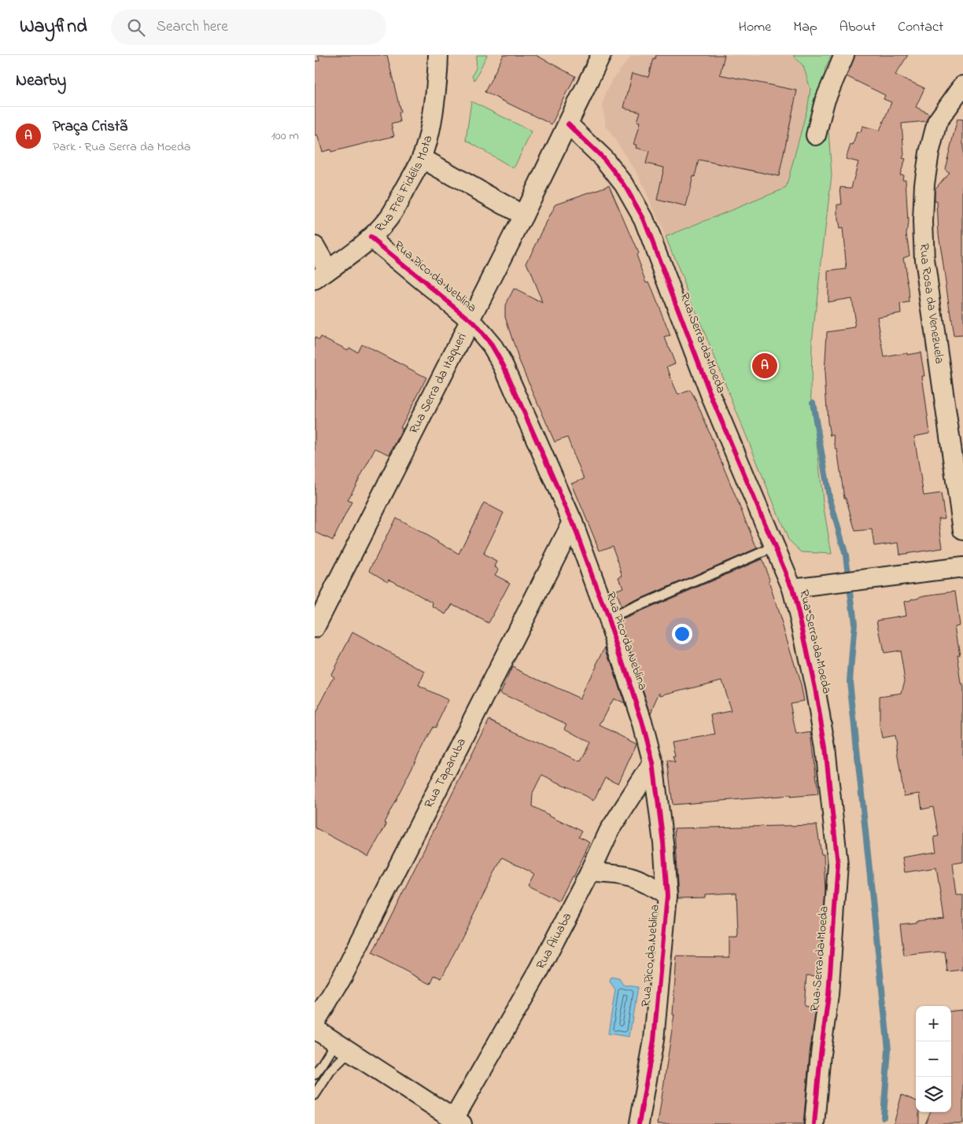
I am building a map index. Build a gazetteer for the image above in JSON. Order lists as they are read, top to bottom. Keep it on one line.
{"streets":{"street":["Rua Frei Fidélis Mota","Rua Pico da Neblina","Rua Rosa da Venezuela","Rua Serra da Moeda","Rua Serra da Itaqueri","Rua Taparuba","Rua Aiuaba"]},"crossings":[["Rua Frei Fidélis Mota","Rua Pico da Neblina"],["Rua Pico da Neblina","Rua Serra da Itaqueri"],["Rua Pico da Neblina","Rua Taparuba"],["Rua Pico da Neblina","Rua Aiuaba"],["Rua Serra da Moeda","Rua Serra da Itaqueri"]],"page":{"header":"Wayfind","search":"Search here","nav":["Home","Map","About","Contact"],"heading":"Nearby","list":[{"mark":"A","name":"Praça Cristã","note":"Park · Rua Serra da Moeda","value":"100 m"}],"pins":"A","map_buttons":["+","−"]}}
